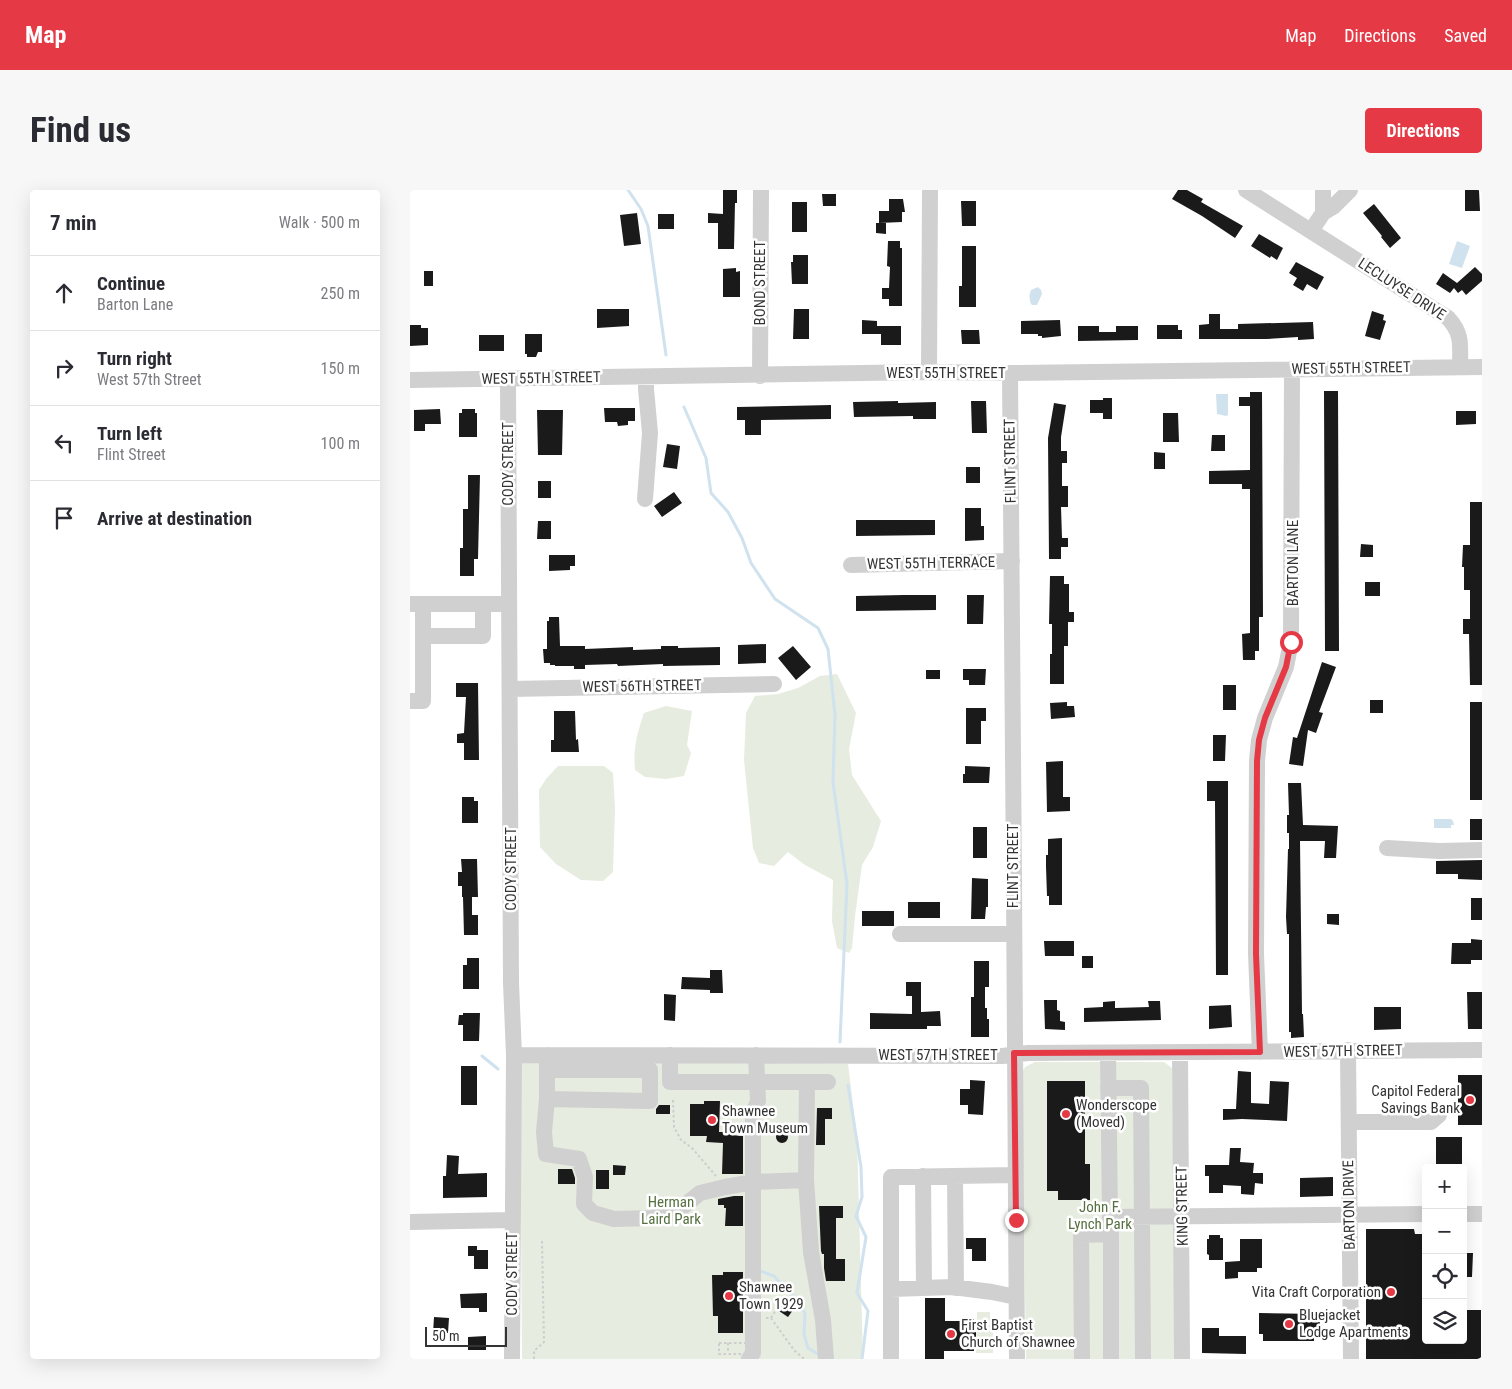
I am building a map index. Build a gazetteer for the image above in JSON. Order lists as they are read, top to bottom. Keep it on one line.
{"streets":{"street":["BOND STREET","LECLUYSE DRIVE","WEST 55TH STREET","FLINT STREET","CODY STREET","WEST 55TH TERRACE","BARTON LANE","WEST 56TH STREET","WEST 57TH STREET","BARTON DRIVE","KING STREET"]},"crossings":[["BOND STREET","WEST 55TH STREET"],["LECLUYSE DRIVE","WEST 55TH STREET"],["WEST 55TH STREET","FLINT STREET"],["WEST 55TH STREET","CODY STREET"],["WEST 55TH STREET","BARTON LANE"],["FLINT STREET","WEST 55TH TERRACE"],["FLINT STREET","WEST 57TH STREET"],["CODY STREET","WEST 56TH STREET"],["CODY STREET","WEST 57TH STREET"],["BARTON LANE","WEST 57TH STREET"],["WEST 57TH STREET","BARTON DRIVE"],["WEST 57TH STREET","KING STREET"]],"parks":["Herman Laird Park","John F. Lynch Park"],"places":["Capitol Federal Savings Bank","Wonderscope (Moved)","Shawnee Town Museum","Vita Craft Corporation","Shawnee Town 1929","Bluejacket Lodge Apartments","First Baptist Church of Shawnee"],"scale_bar":"50 m","page":{"header":"Map","nav":["Map","Directions","Saved"],"buttons":"Directions","title":"Find us","heading":["7 min","Walk · 500 m"],"list":[["Continue","Barton Lane","250 m"],["Turn right","West 57th Street","150 m"],["Turn left","Flint Street","100 m"],"Arrive at destination"],"map_buttons":["+","−"],"scale":"50 m"}}
